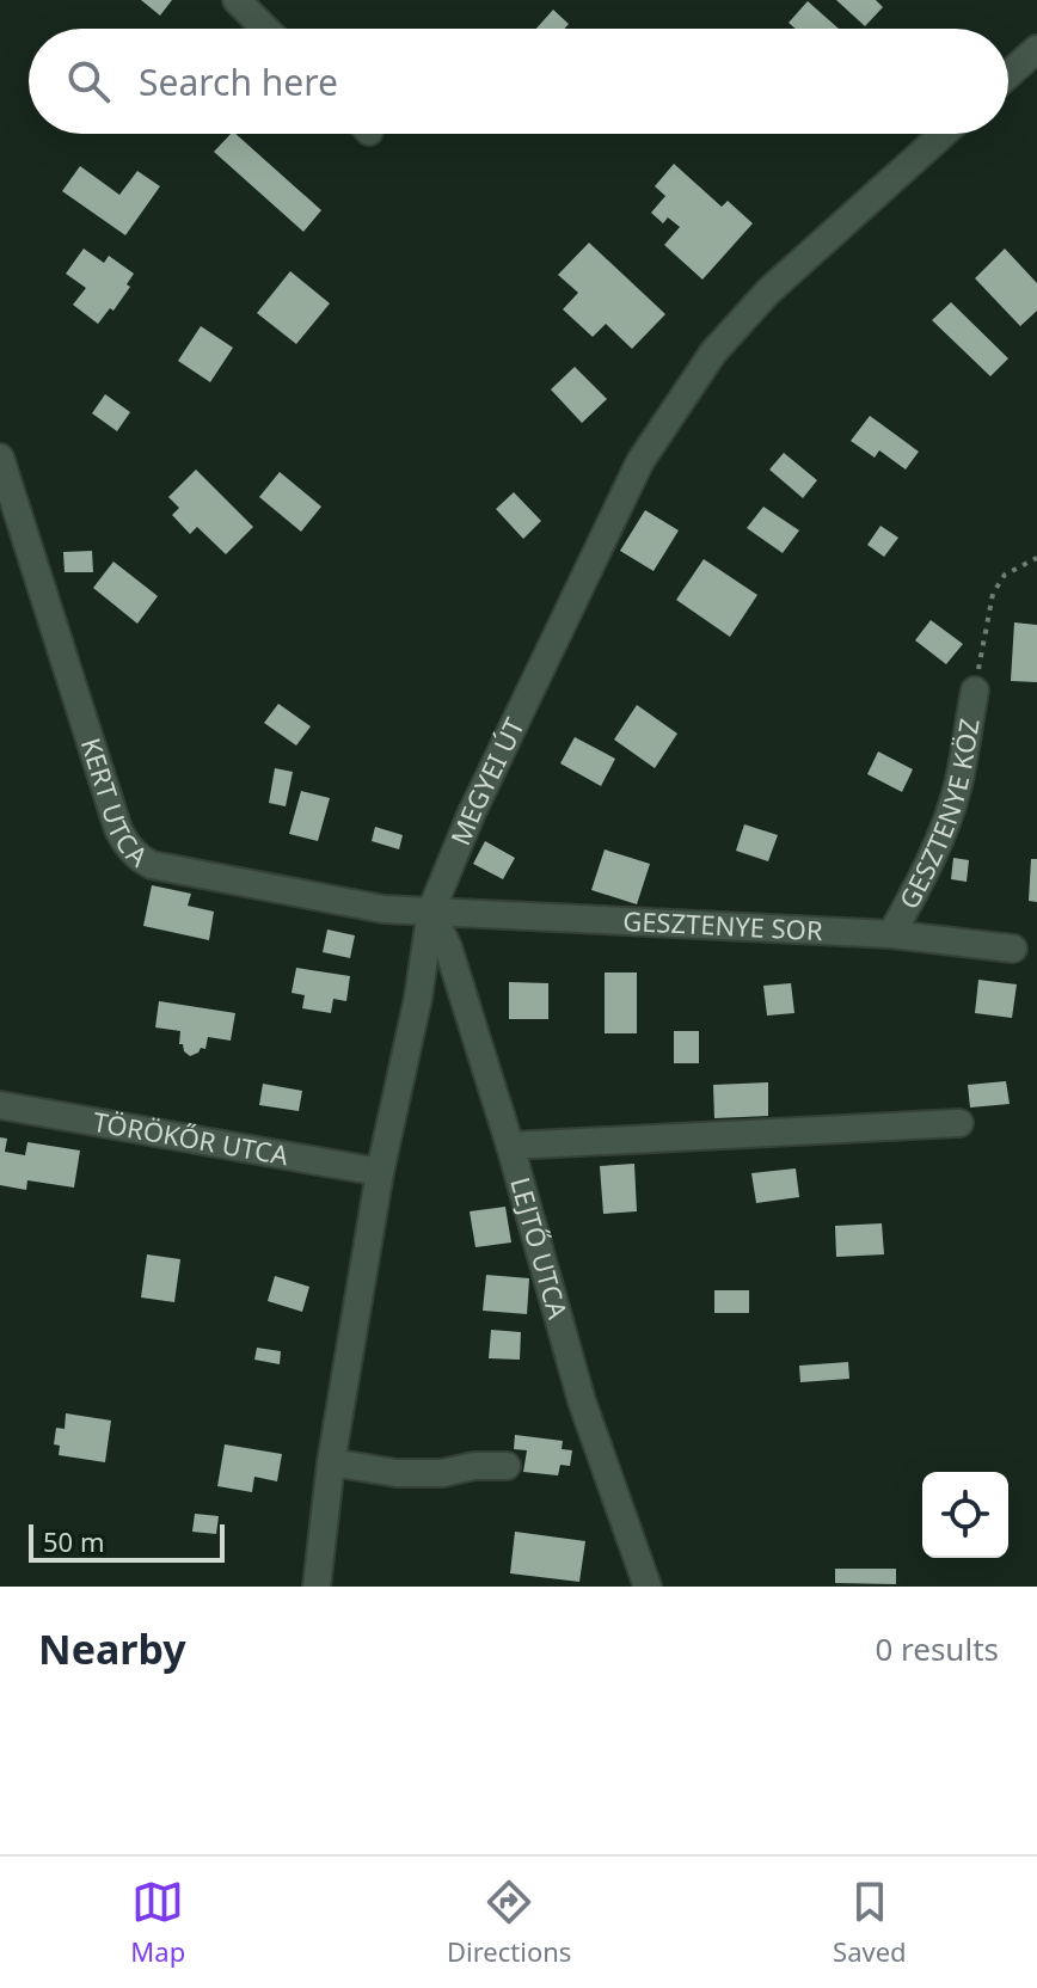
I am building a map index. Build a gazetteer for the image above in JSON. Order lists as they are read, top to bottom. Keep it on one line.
{"streets":{"street":["MEGYEI ÚT","KERT UTCA","GESZTENYE KÖZ","GESZTENYE SOR","TÖRÖKŐR UTCA","LEJTŐ UTCA"]},"crossings":[["MEGYEI ÚT","KERT UTCA"],["MEGYEI ÚT","GESZTENYE SOR"],["MEGYEI ÚT","TÖRÖKŐR UTCA"],["MEGYEI ÚT","LEJTŐ UTCA"],["KERT UTCA","GESZTENYE SOR"],["KERT UTCA","LEJTŐ UTCA"],["GESZTENYE KÖZ","GESZTENYE SOR"],["GESZTENYE SOR","LEJTŐ UTCA"]],"scale_bar":"50 m","page":{"search":"Search here","scale":"50 m","heading":["Nearby","0 results"],"nav":["Map","Directions","Saved"]}}
